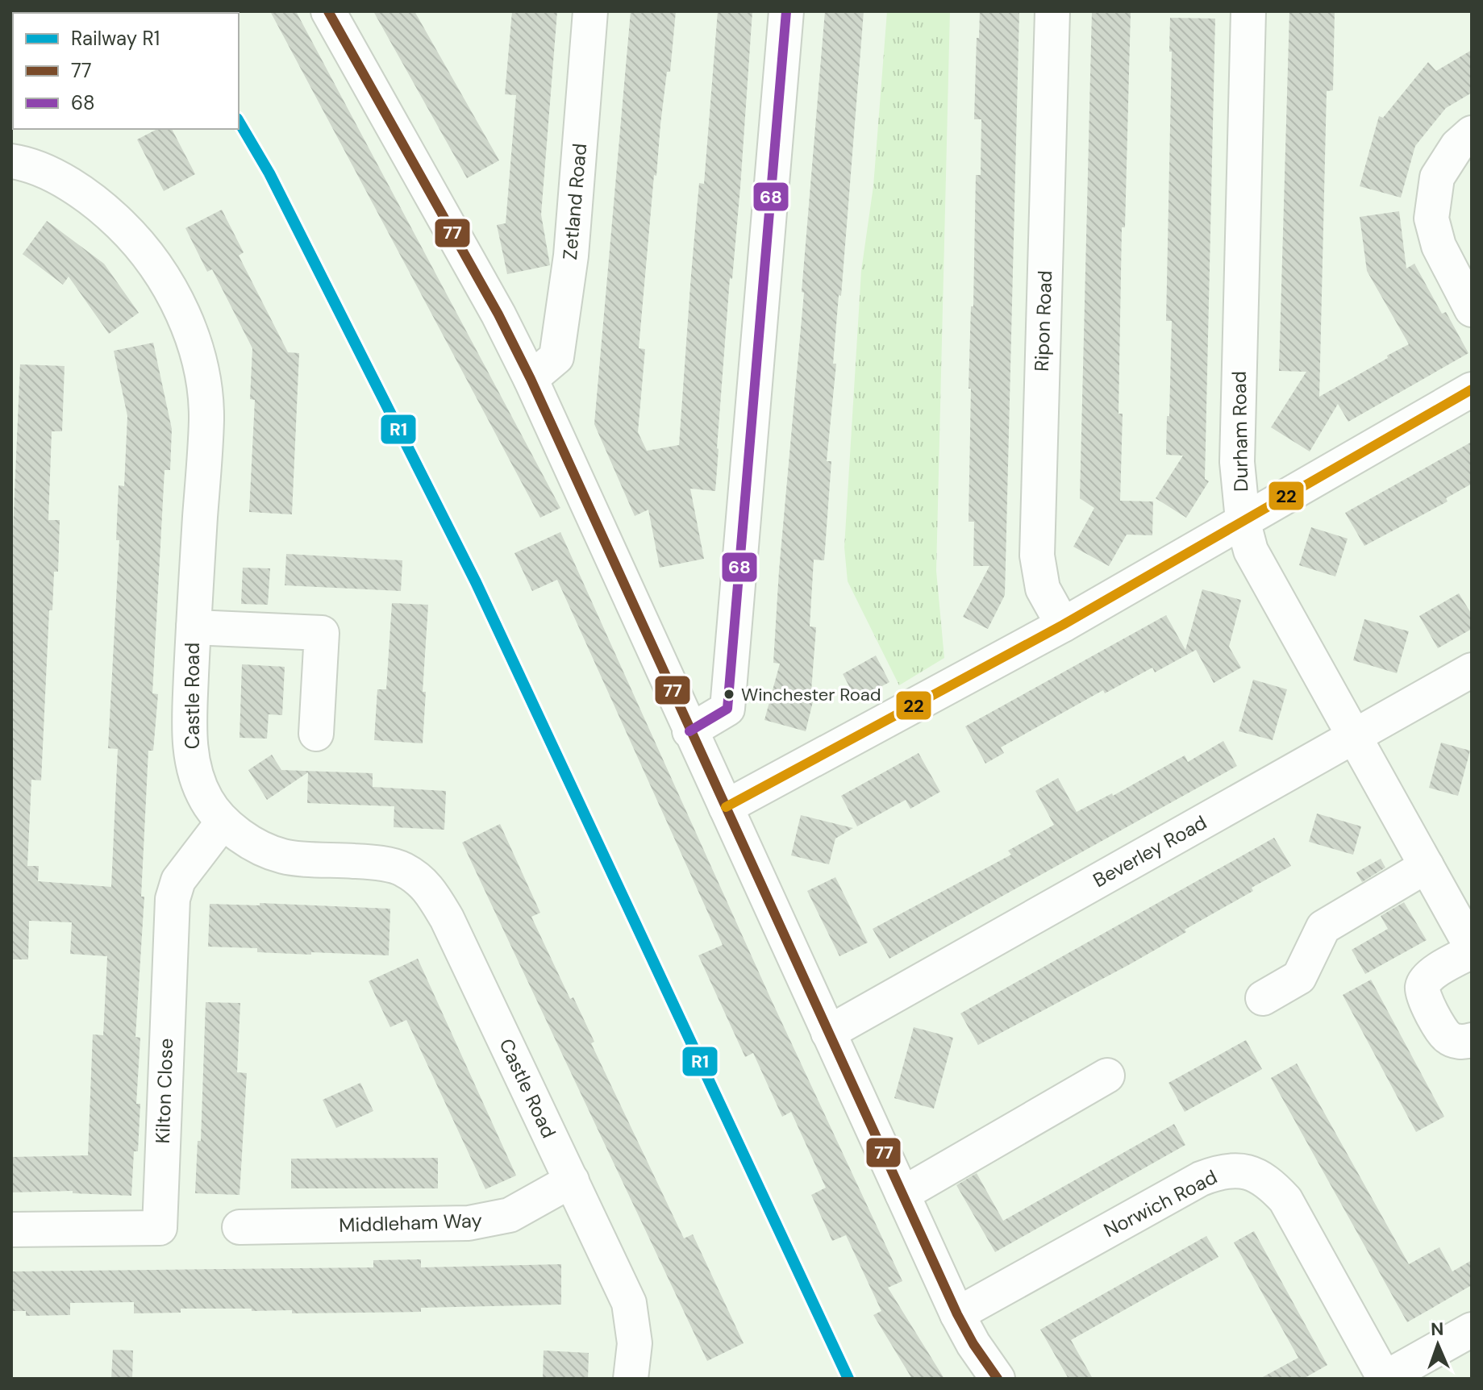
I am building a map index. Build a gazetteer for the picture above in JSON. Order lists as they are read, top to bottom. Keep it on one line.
{"streets":{"street":["Zetland Road","Ripon Road","Durham Road","Castle Road","Beverley Road","Kilton Close","Norwich Road","Middleham Way"]},"crossings":[["Durham Road","Beverley Road"],["Castle Road","Kilton Close"],["Castle Road","Middleham Way"]],"places":["Winchester Road"],"lines":["transit line 77","transit line 68","rail line R1","transit line 22"],"legend":["Railway R1","77","68"],"north":"top"}
